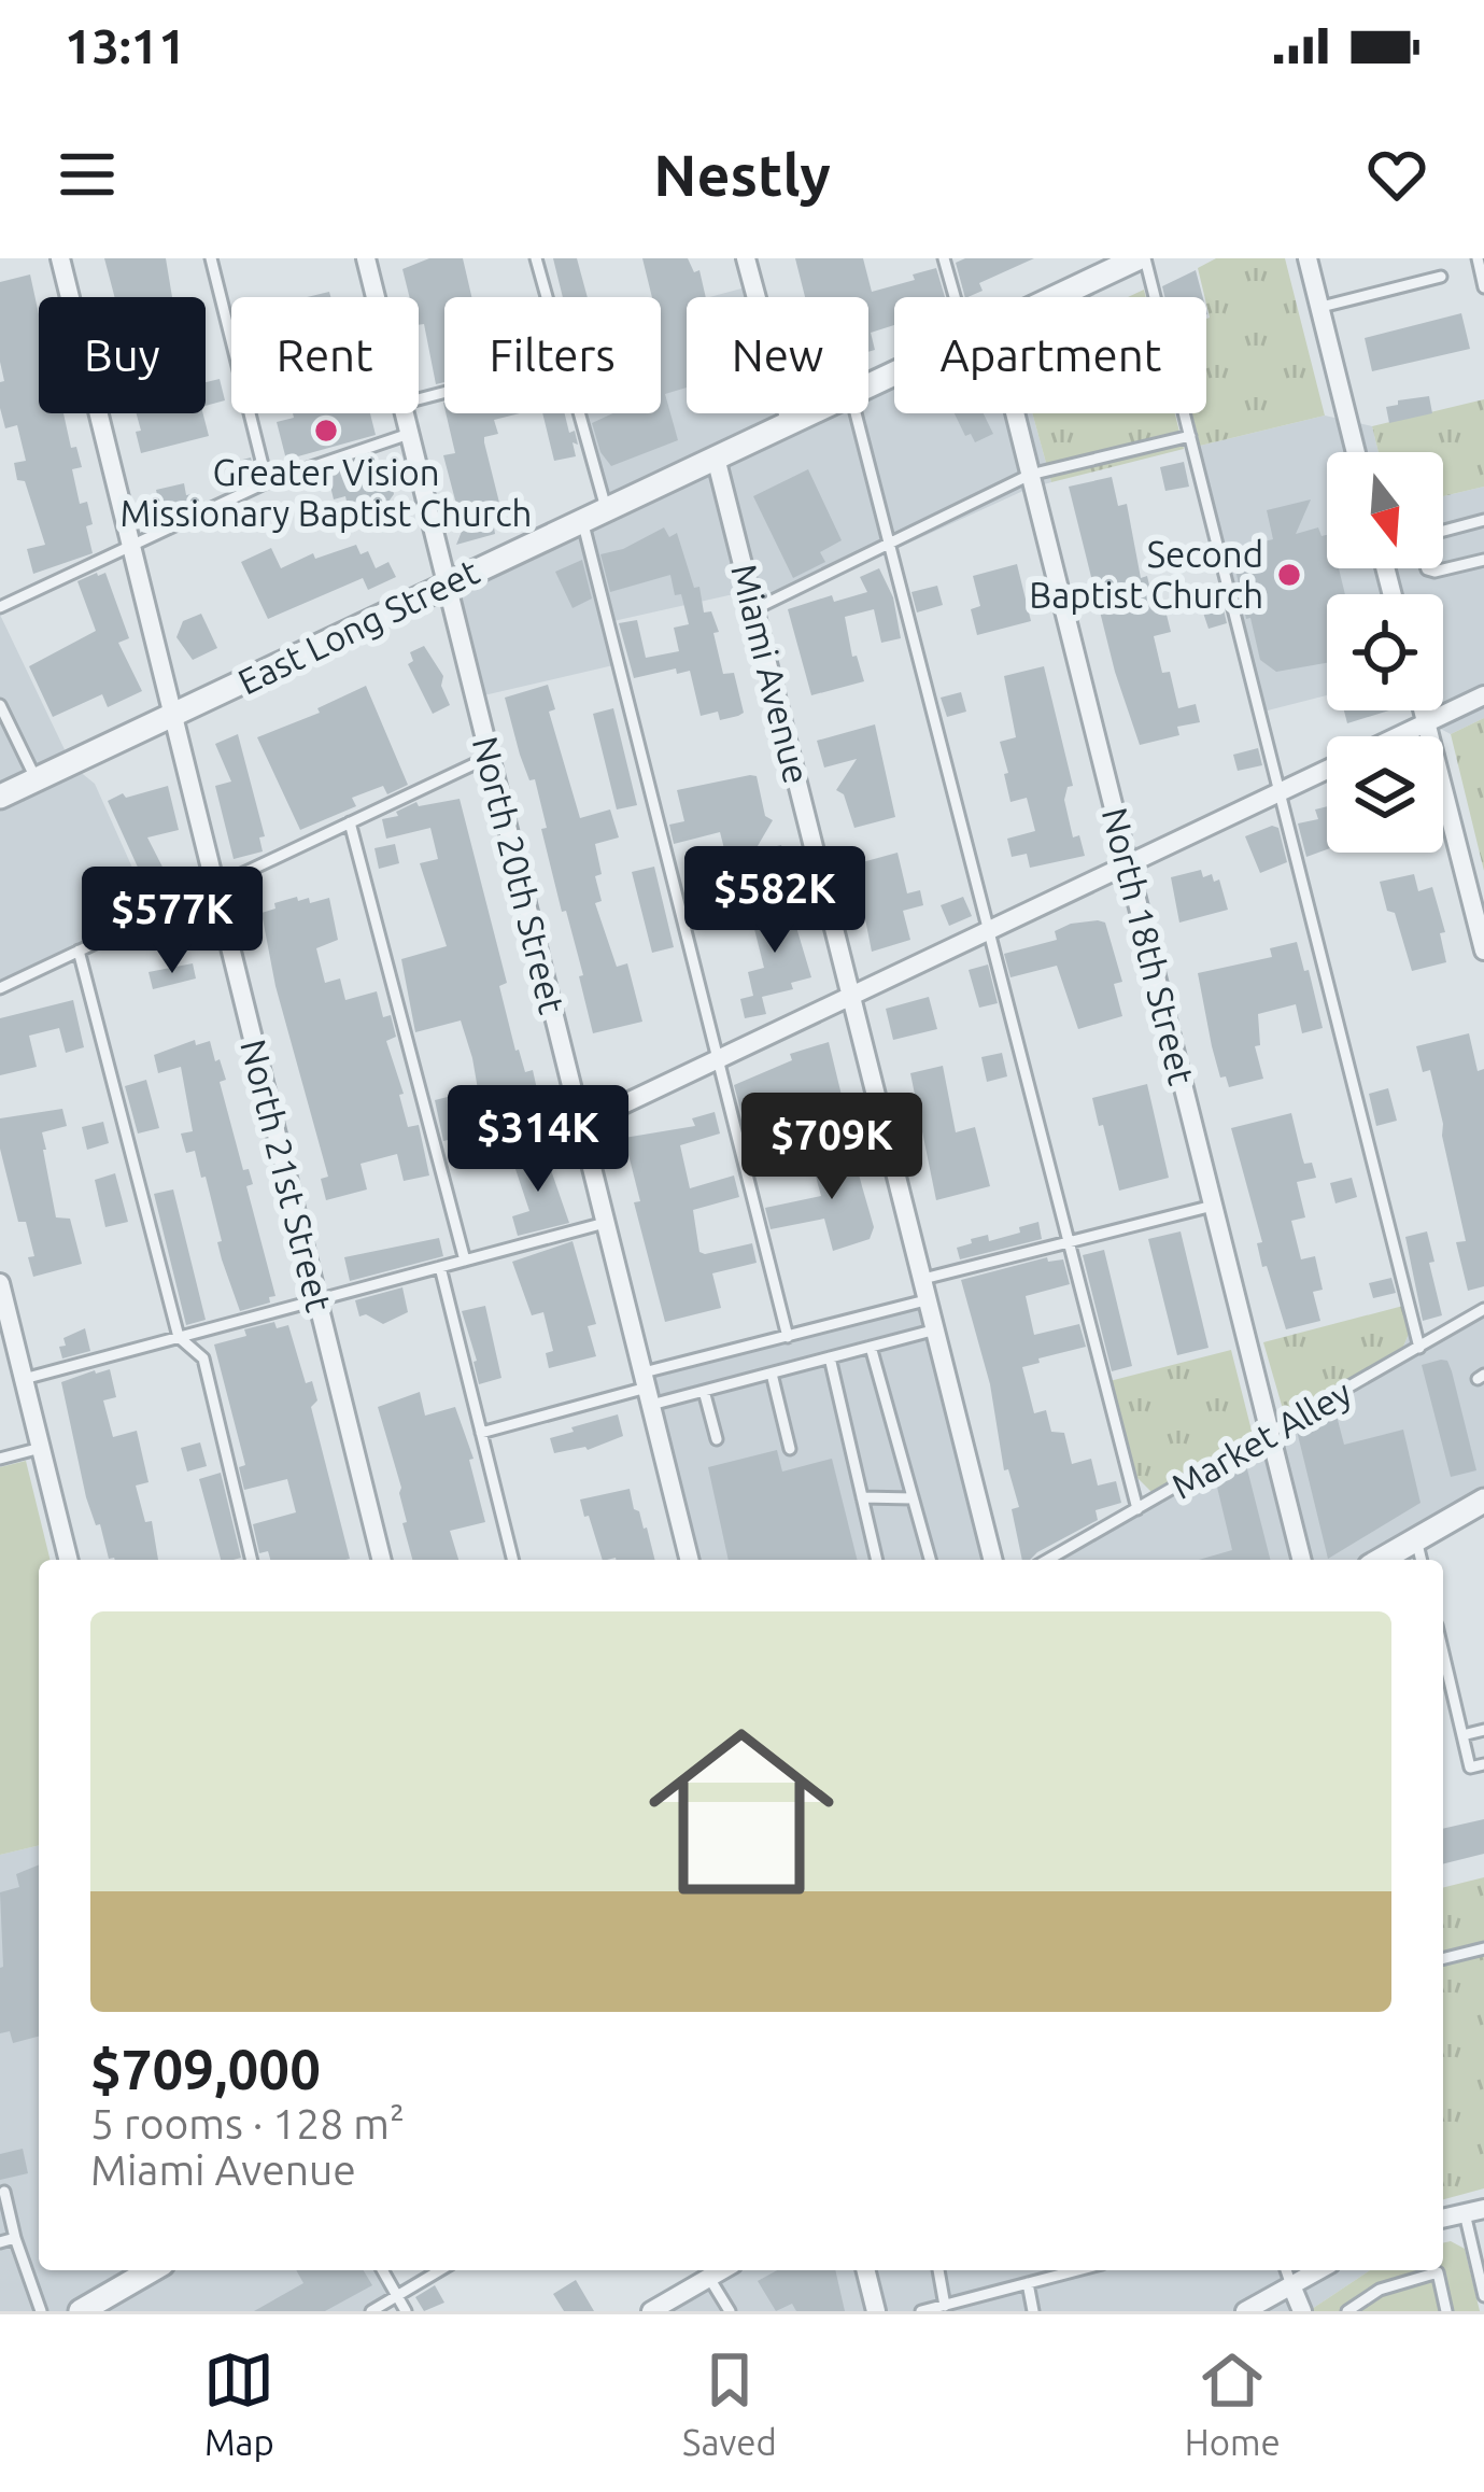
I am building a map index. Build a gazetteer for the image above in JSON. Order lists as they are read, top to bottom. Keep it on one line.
{"streets":{"street":["East Long Street","Miami Avenue","North 20th Street","North 18th Street","North 21st Street"],"lane":["Market Alley"]},"crossings":[["East Long Street","Miami Avenue"],["East Long Street","North 20th Street"],["East Long Street","North 21st Street"],["North 18th Street","Market Alley"]],"places":["Greater Vision Missionary Baptist Church","Second Baptist Church"],"north":"bottom","page":{"status":"13:11","header":"Nestly","chip":["Buy","Rent","Filters","New","Apartment"],"price":["$582K","$577K","$314K","$709K"],"list":[{"name":"$709,000","note":"5 rooms · 128 m² · Miami Avenue"}],"tabs":["Map","Saved","Home"]}}
